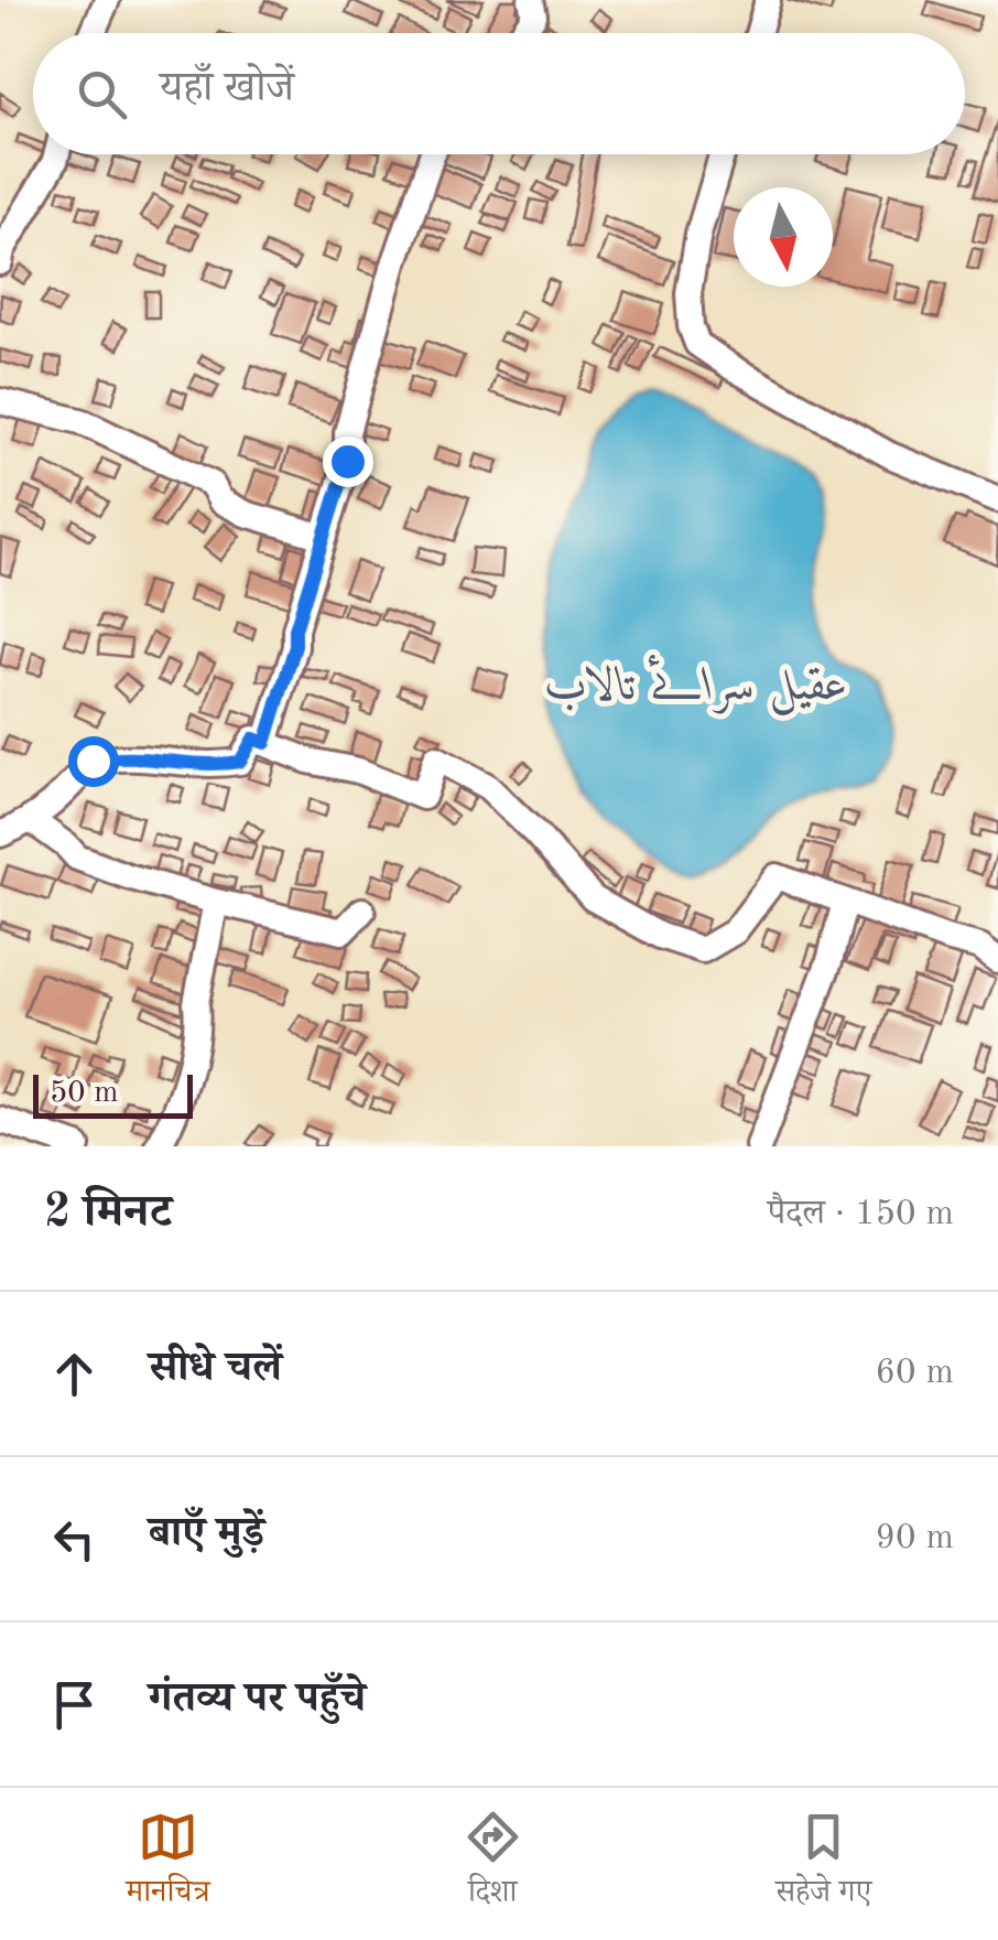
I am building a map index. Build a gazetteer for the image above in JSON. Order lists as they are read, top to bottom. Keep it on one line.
{"water":["عقیل سرائے تالاب"],"scale_bar":"50 m","north":"bottom","page":{"search":"यहाँ खोजें","scale":"50 m","heading":["2 मिनट","पैदल · 150 m"],"list":[["सीधे चलें","60 m"],["बाएँ मुड़ें","90 m"],"गंतव्य पर पहुँचे"],"nav":["मानचित्र","दिशा","सहेजे गए"]}}
